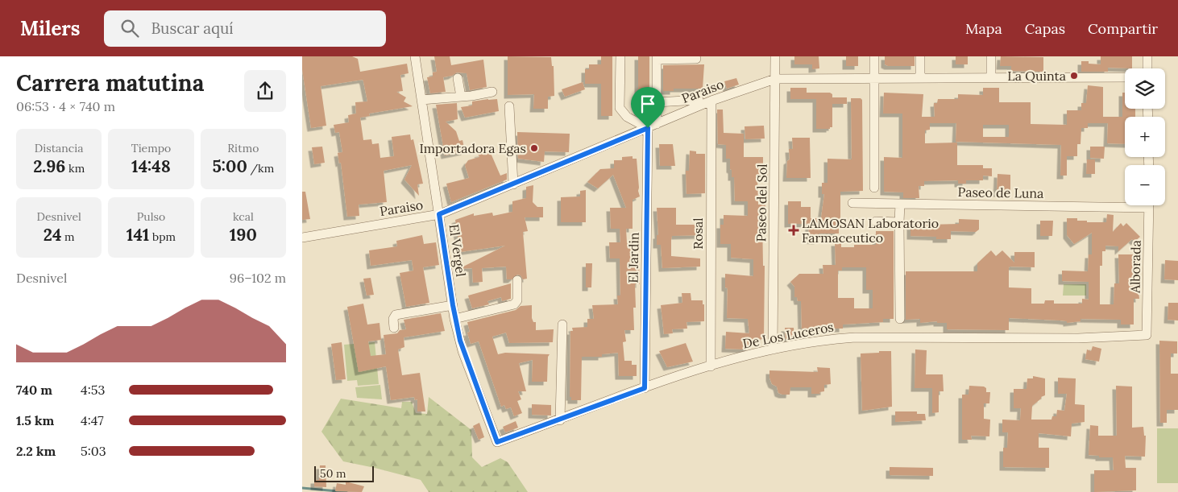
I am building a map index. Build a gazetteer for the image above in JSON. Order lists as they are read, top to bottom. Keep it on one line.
{"streets":{"street":["Paraiso","Paseo de Luna","Paseo del Sol","Rosal","El Vergel","El Jardin","Alborada","De Los Luceros"]},"crossings":[["Paraiso","Paseo del Sol"],["Paraiso","Rosal"],["Paraiso","El Vergel"],["Paraiso","El Jardin"],["Paseo del Sol","De Los Luceros"],["Rosal","De Los Luceros"],["El Vergel","De Los Luceros"],["El Jardin","De Los Luceros"],["Alborada","De Los Luceros"]],"places":{"other":["La Quinta","Importadora Egas"],"health":["LAMOSAN Laboratorio Farmaceutico"]},"scale_bar":"50 m","page":{"header":"Milers","search":"Buscar aquí","nav":["Mapa","Capas","Compartir"],"heading":["Carrera matutina","06:53 · 4 × 740 m"],"map_buttons":["+","−"],"stats":[["Distancia","2.96 km"],["Tiempo","14:48"],["Ritmo","5:00 /km"],["Desnivel","24 m"],["Pulso","141 bpm"],["kcal","190"]],"chart":["Desnivel","96–102 m"],"list":[{"name":"740 m","note":"4:53"},{"name":"1.5 km","note":"4:47"},{"name":"2.2 km","note":"5:03"}],"scale":"50 m"}}
